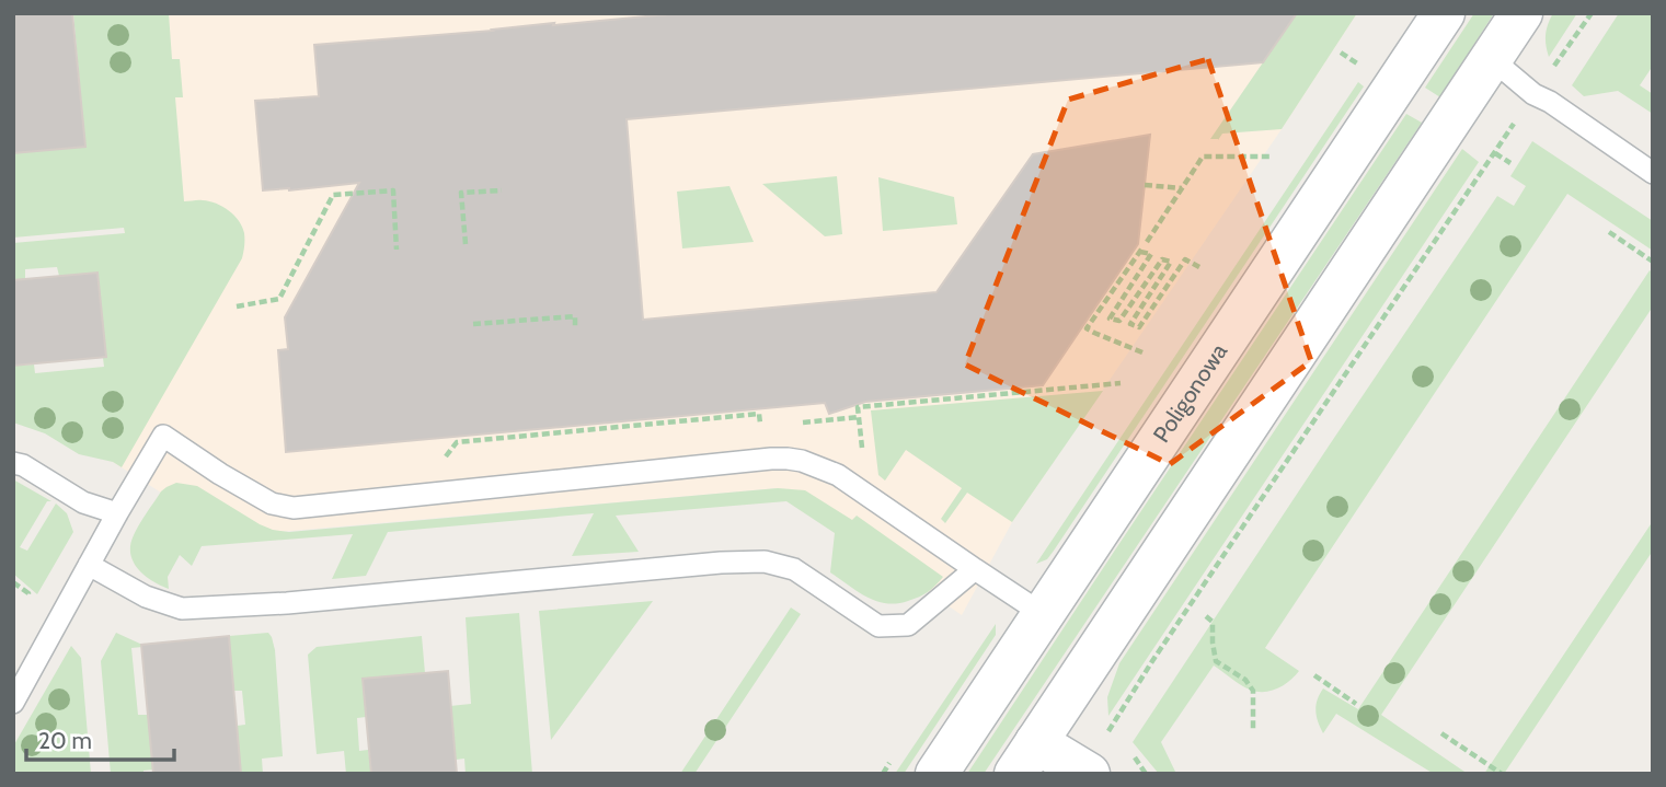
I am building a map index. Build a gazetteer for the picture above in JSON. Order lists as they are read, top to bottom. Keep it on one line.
{"streets":{"street":["Poligonowa"]},"scale_bar":"20 m"}
